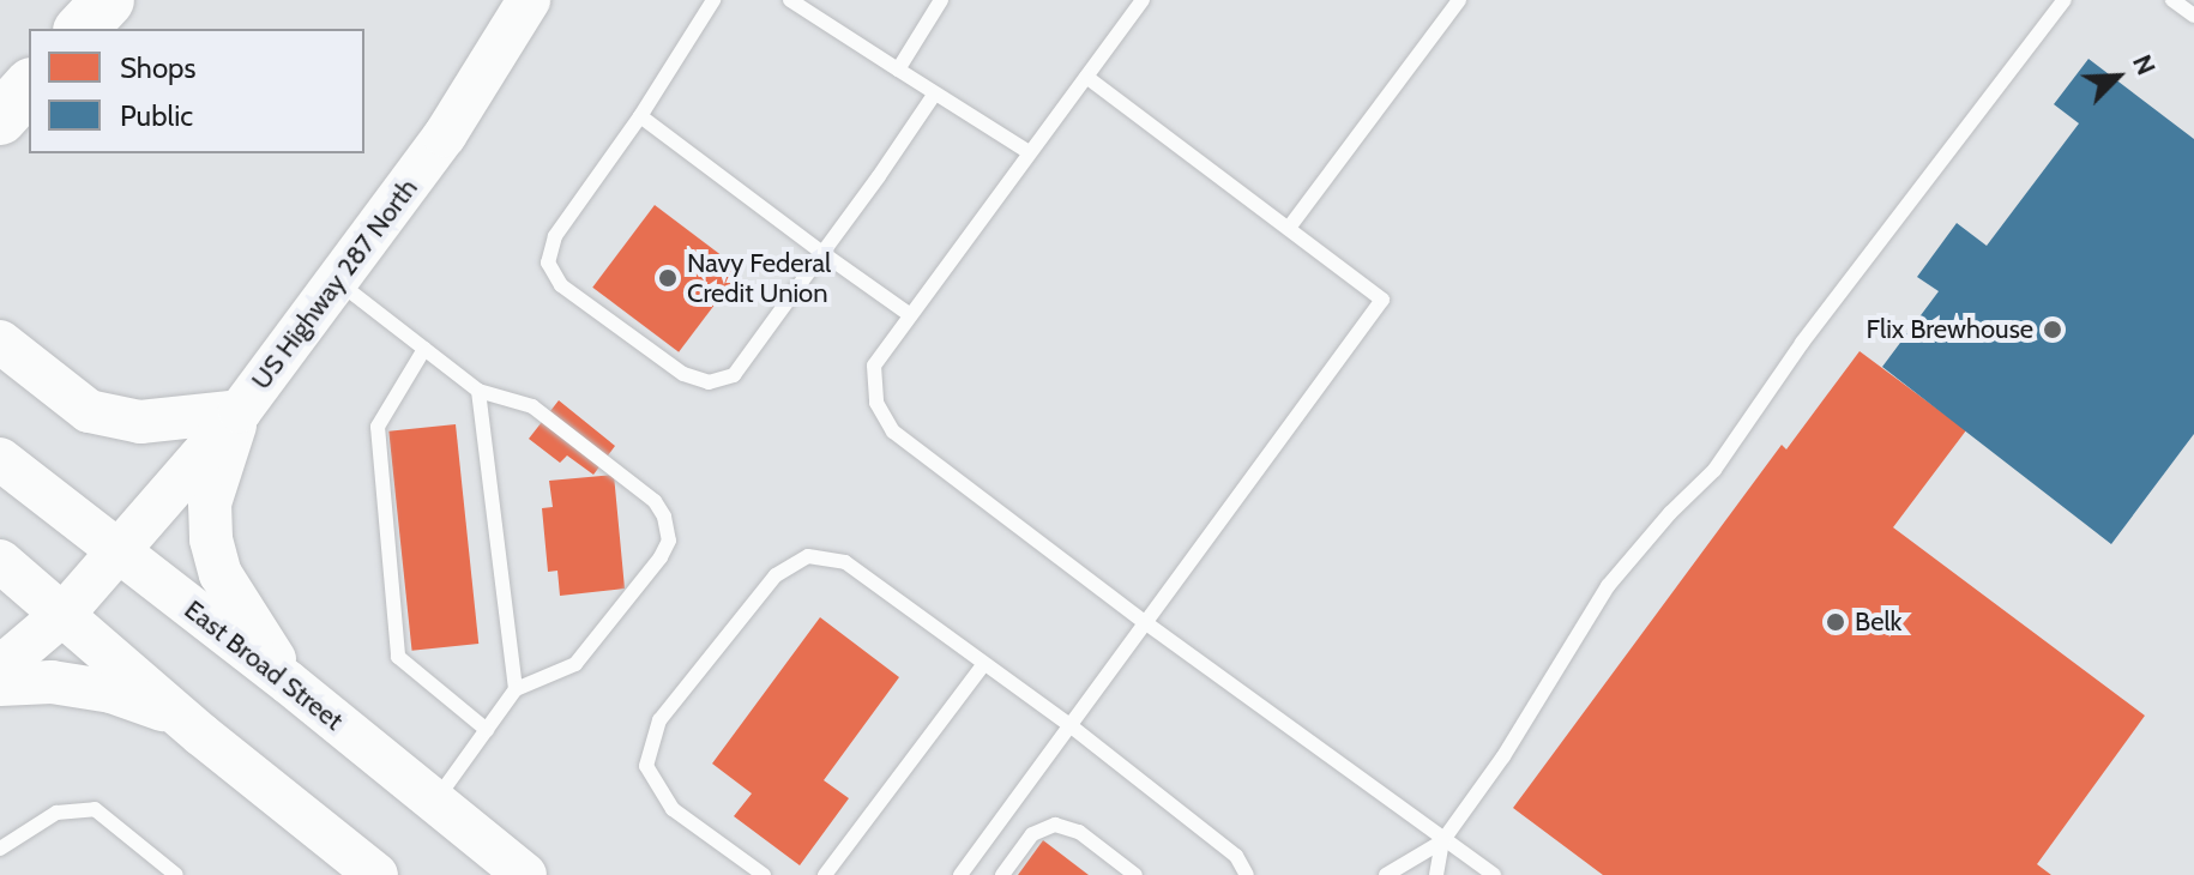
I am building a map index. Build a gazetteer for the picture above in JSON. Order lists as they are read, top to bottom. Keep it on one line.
{"streets":{"main road":["US Highway 287 North","East Broad Street"]},"crossings":[["US Highway 287 North","East Broad Street"]],"places":["Navy Federal Credit Union","Flix Brewhouse","Belk"],"legend":["Shops","Public"],"north":"top right"}
